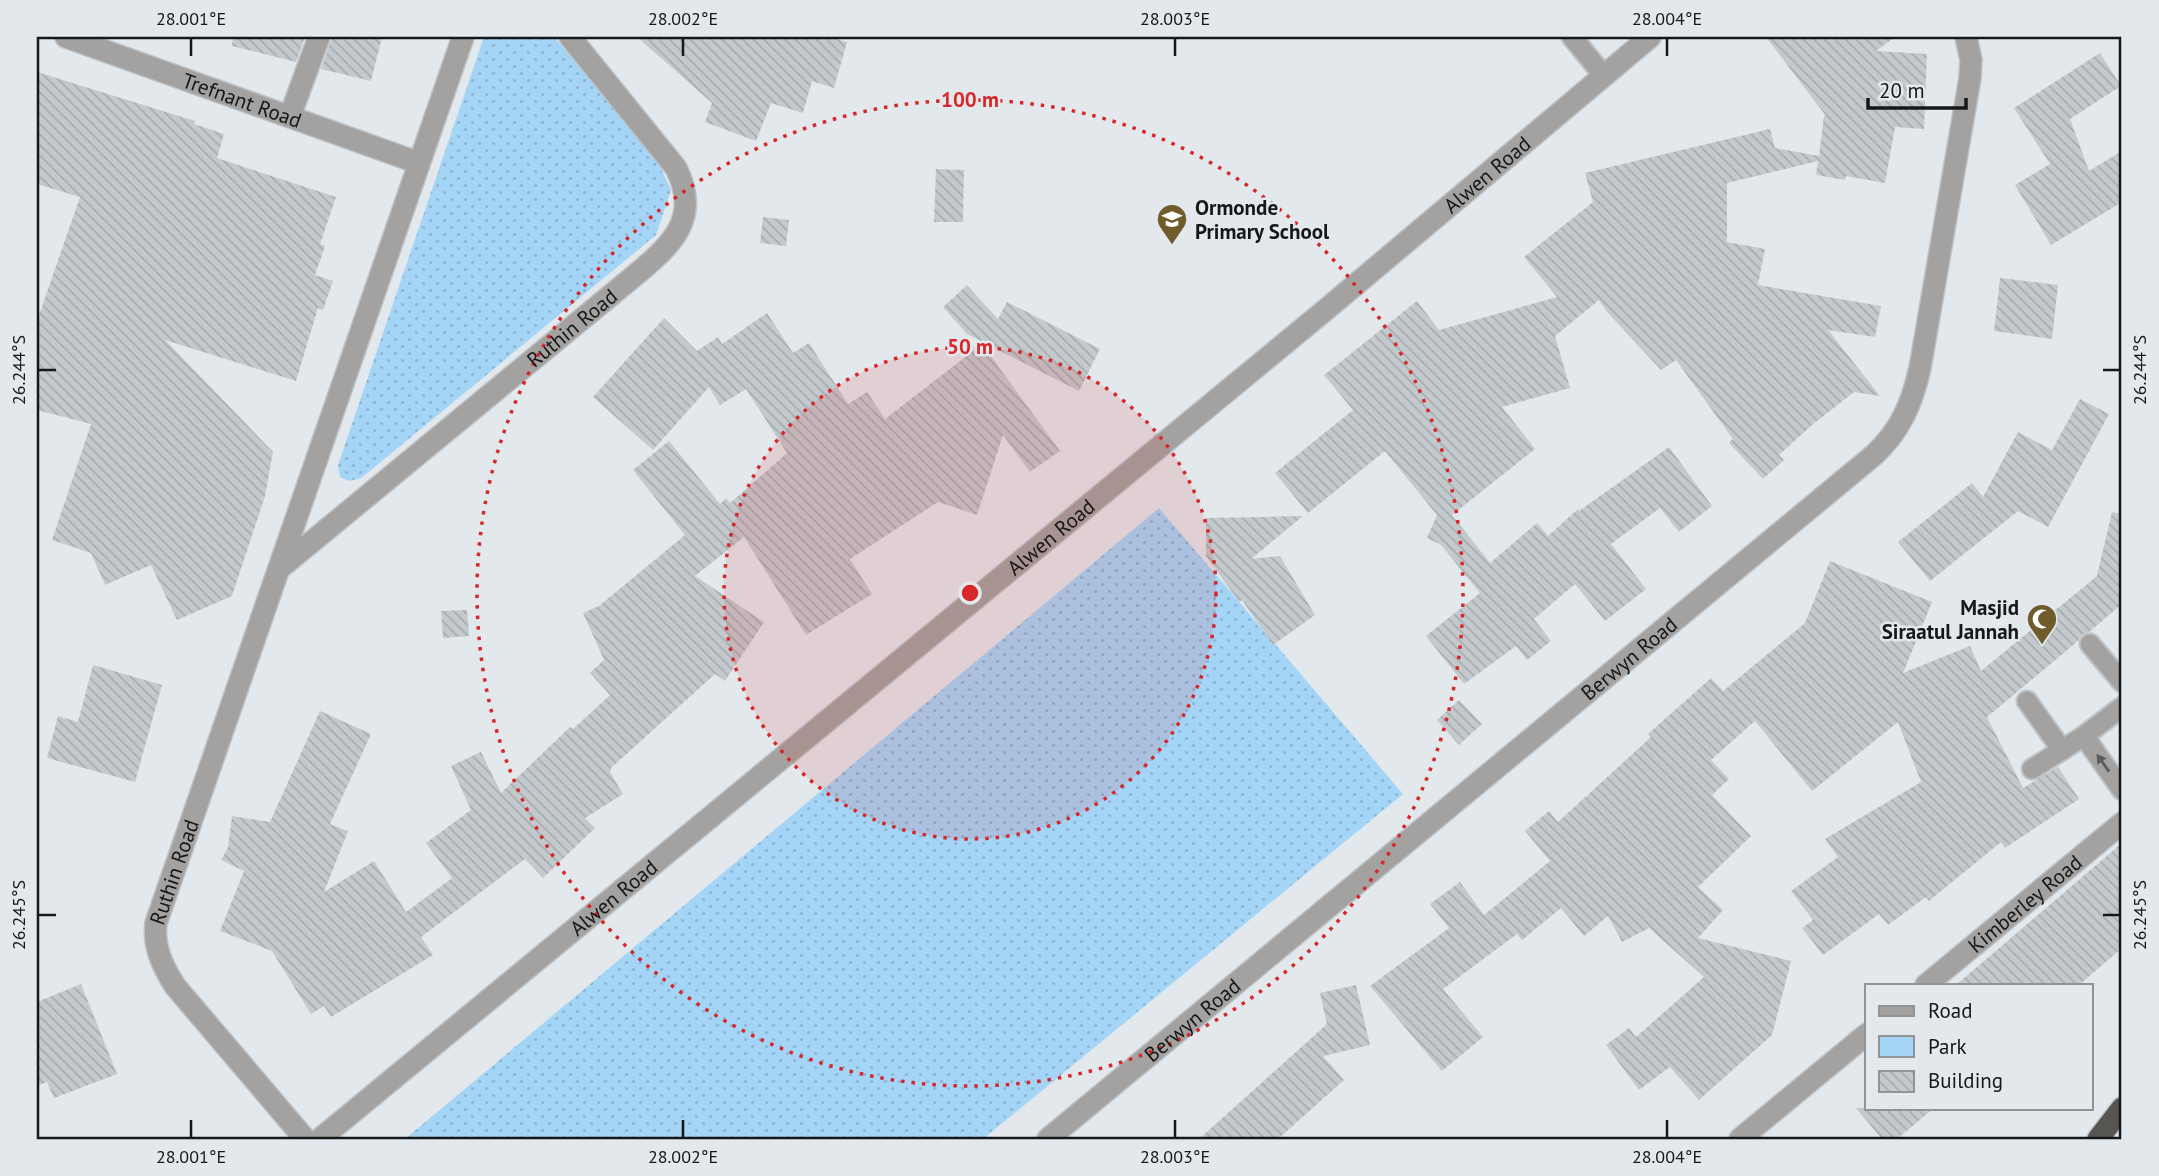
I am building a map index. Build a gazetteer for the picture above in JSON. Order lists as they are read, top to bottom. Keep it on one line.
{"streets":{"street":["Trefnant Road","Alwen Road","Ruthin Road","Berwyn Road","Kimberley Road"]},"crossings":[["Trefnant Road","Ruthin Road"]],"places":{"school or university":["Ormonde Primary School"],"mosque":["Masjid Siraatul Jannah"]},"legend":["Road","Park","Building"],"scale_bar":"20 m","coordinates":["28.001°E","28.002°E","28.003°E","28.004°E","26.244°S","26.245°S"],"rings":["100 m","50 m"]}
